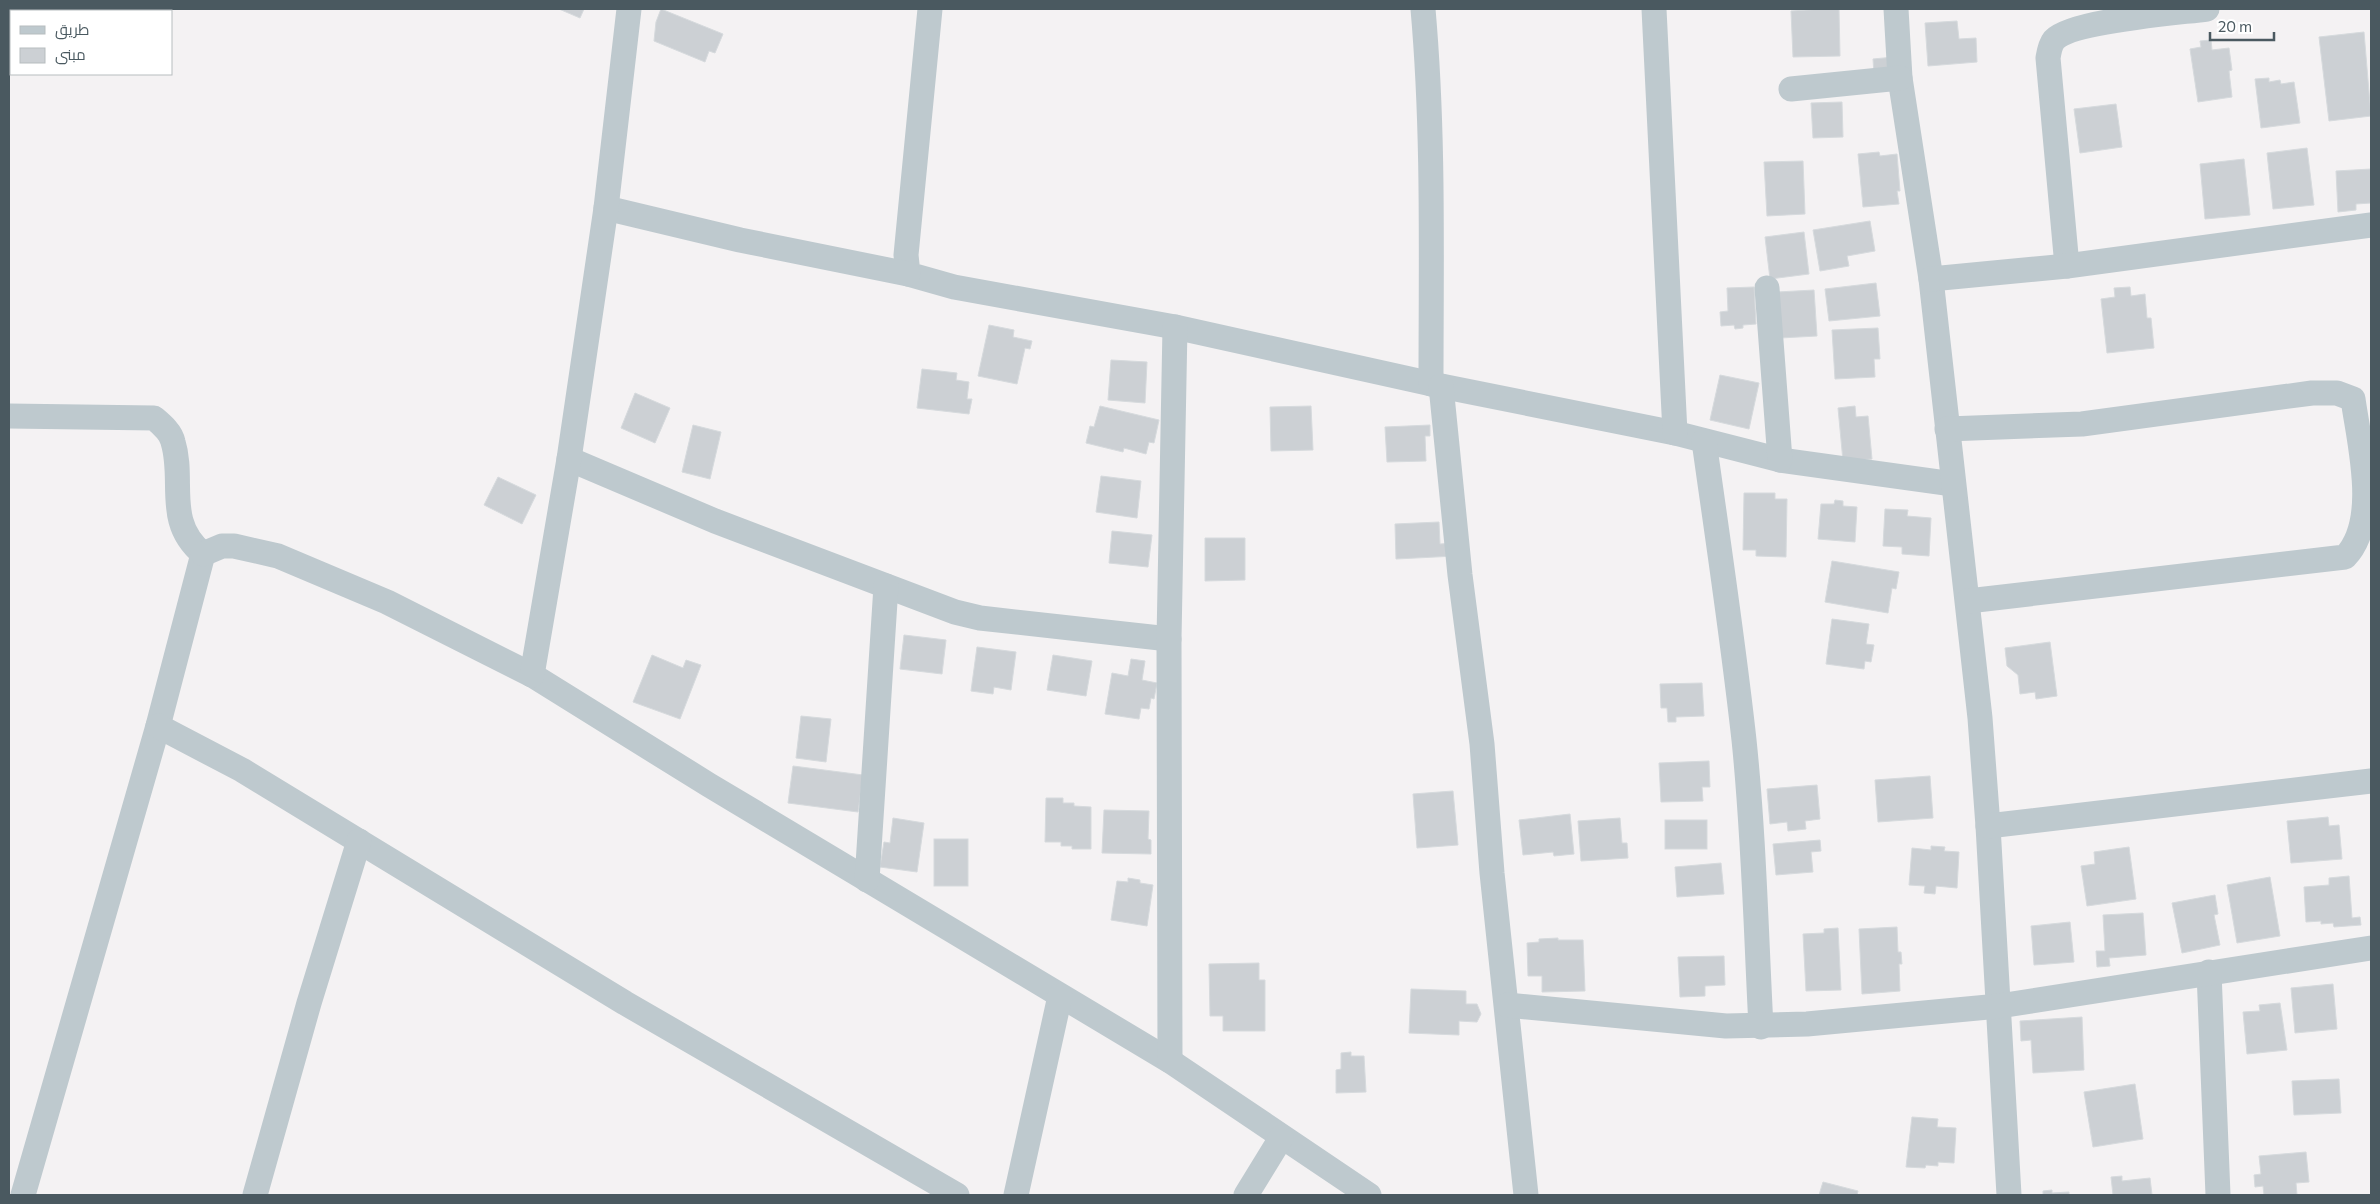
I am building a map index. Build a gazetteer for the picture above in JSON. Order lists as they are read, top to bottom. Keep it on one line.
{"legend":["طريق","مبنى"],"scale_bar":"20 m"}
